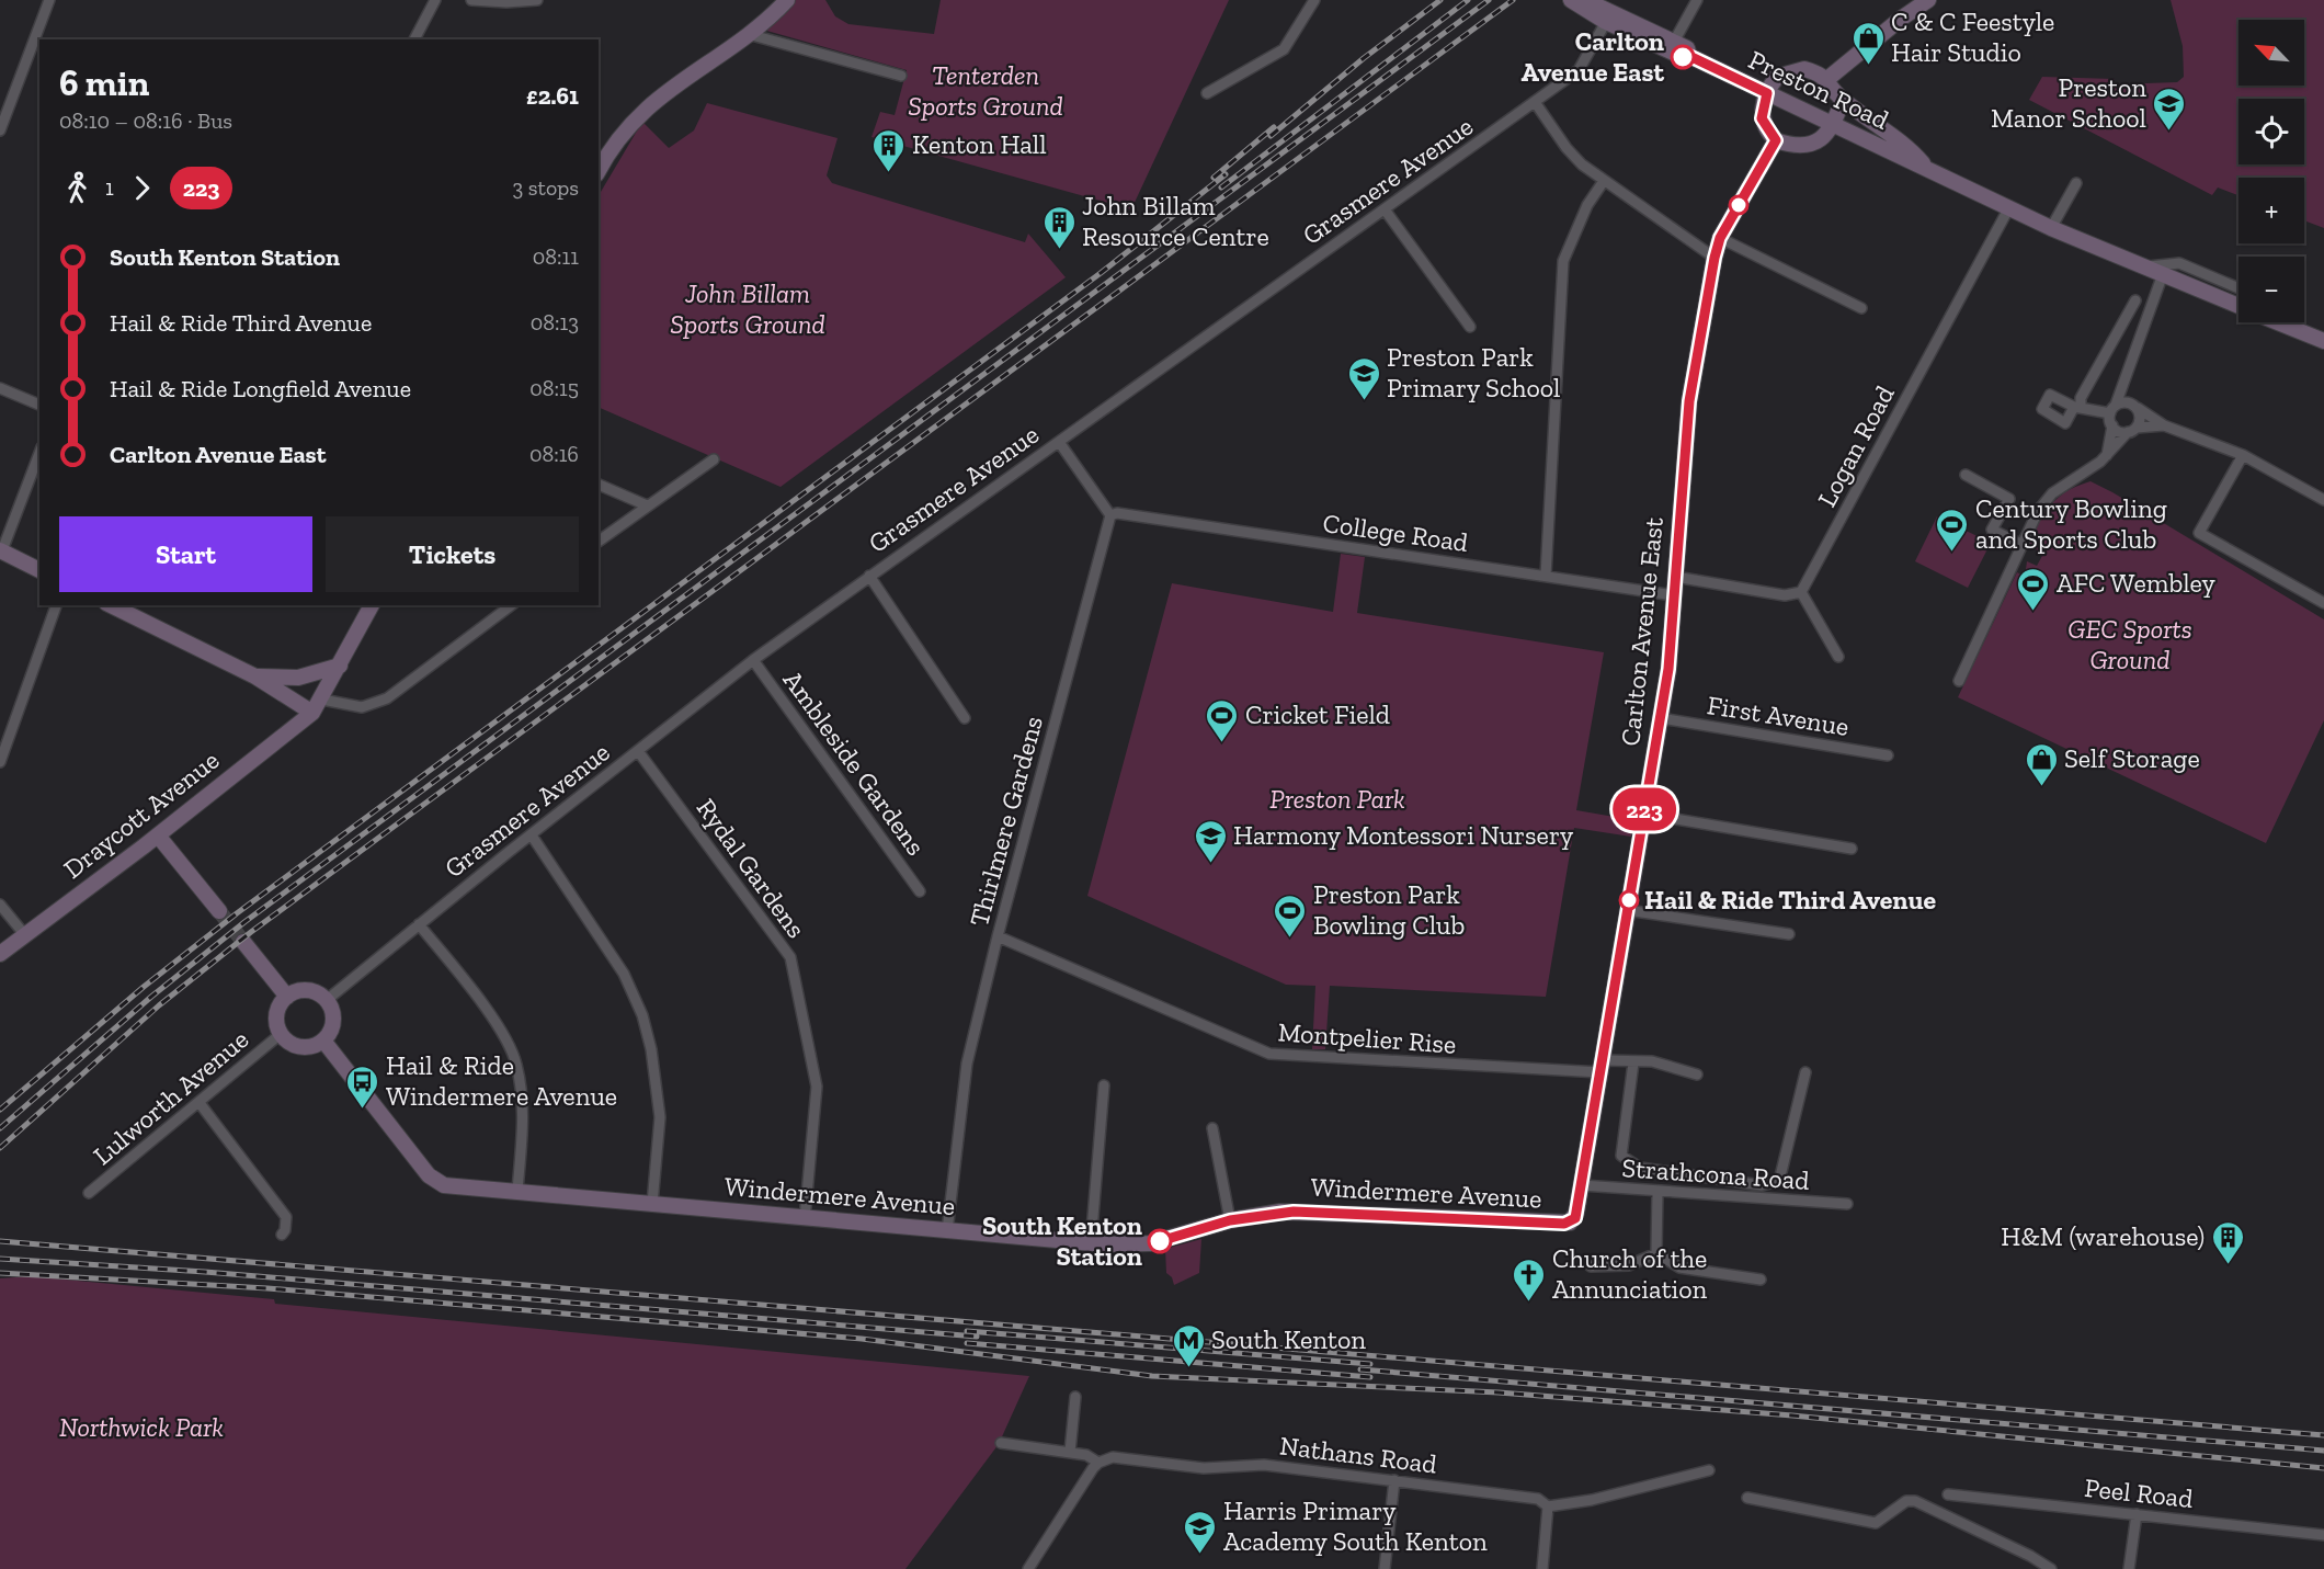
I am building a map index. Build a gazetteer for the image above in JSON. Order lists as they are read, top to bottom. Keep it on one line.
{"streets":{"street":["Preston Road","Grasmere Avenue","Logan Road","College Road","Carlton Avenue East","First Avenue","Ambleside Gardens","Draycott Avenue","Thirlmere Gardens","Rydal Gardens","Montpelier Rise","Lulworth Avenue","Strathcona Road","Windermere Avenue","Nathans Road","Peel Road"]},"crossings":[["Preston Road","Grasmere Avenue"],["Preston Road","Logan Road"],["Grasmere Avenue","Ambleside Gardens"],["Grasmere Avenue","Rydal Gardens"],["Grasmere Avenue","Lulworth Avenue"],["Grasmere Avenue","Windermere Avenue"],["College Road","Carlton Avenue East"],["College Road","Thirlmere Gardens"],["Carlton Avenue East","First Avenue"],["Carlton Avenue East","Montpelier Rise"],["Carlton Avenue East","Strathcona Road"],["Carlton Avenue East","Windermere Avenue"],["Thirlmere Gardens","Montpelier Rise"],["Thirlmere Gardens","Windermere Avenue"],["Rydal Gardens","Windermere Avenue"],["Lulworth Avenue","Windermere Avenue"]],"parks":["Tenterden Sports Ground","John Billam Sports Ground","GEC Sports Ground","Preston Park","Northwick Park"],"places":{"other":["Carlton Avenue East","Hail & Ride Third Avenue","South Kenton Station"],"shop":["C & C Feestyle Hair Studio","Self Storage"],"school or university":["Preston Manor School","Preston Park Primary School","Harmony Montessori Nursery","Harris Primary Academy South Kenton"],"building":["Kenton Hall","John Billam Resource Centre","H&M (warehouse)"],"sports":["Century Bowling and Sports Club","AFC Wembley","Cricket Field","Preston Park Bowling Club"],"bus stop":["Hail & Ride Windermere Avenue"],"church":["Church of the Annunciation"],"metro station":["South Kenton"]},"lines":["bus line 223"],"north":"top left","page":{"on_map":"223","map_buttons":["+","−"],"heading":["6 min","08:10 – 08:16 · Bus","£2.61"],"legs":["1","223","3 stops"],"list":[{"name":"South Kenton Station","value":"08:11"},{"name":"Hail & Ride Third Avenue","value":"08:13"},{"name":"Hail & Ride Longfield Avenue","value":"08:15"},{"name":"Carlton Avenue East","value":"08:16"}],"buttons":["Start","Tickets"]}}
